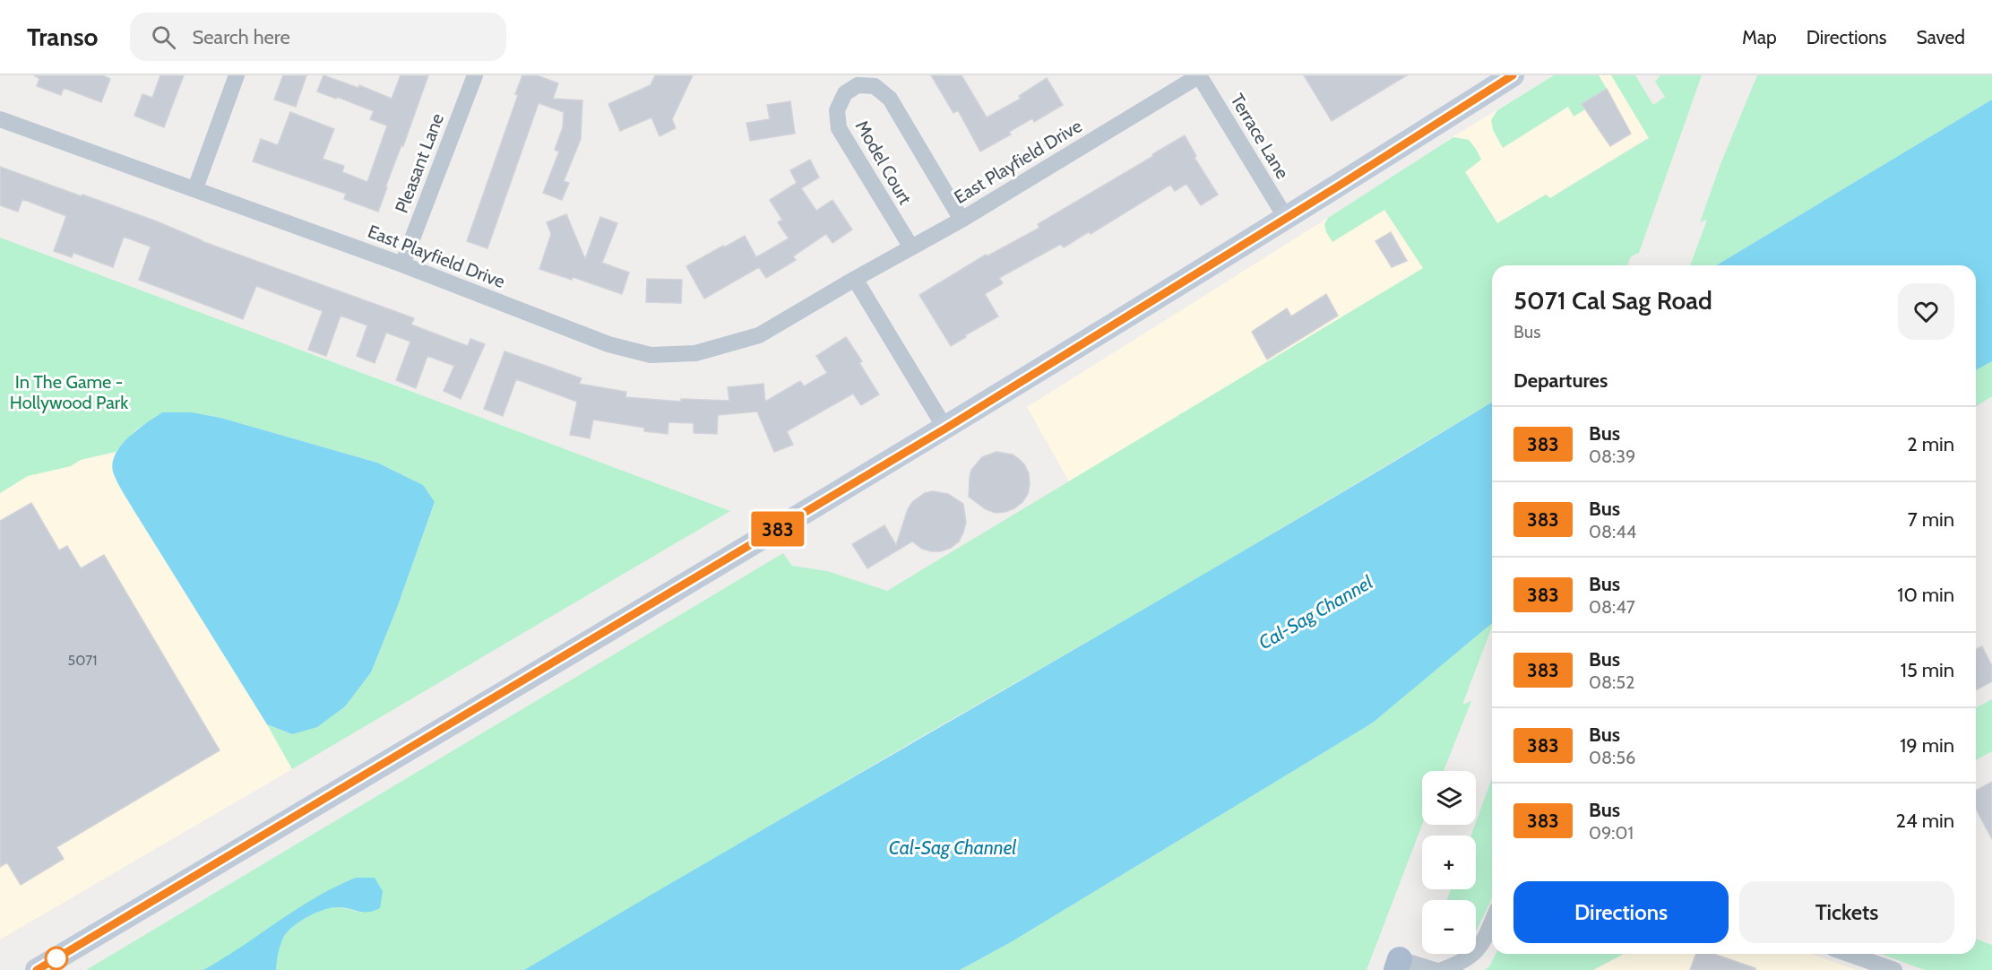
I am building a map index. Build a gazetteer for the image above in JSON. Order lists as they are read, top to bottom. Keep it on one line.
{"streets":{"street":["Terrace Lane","East Playfield Drive","Model Court","Pleasant Lane"]},"crossings":[["Terrace Lane","East Playfield Drive"],["East Playfield Drive","Model Court"],["East Playfield Drive","Pleasant Lane"]],"water":["Cal-Sag Channel"],"parks":["In The Game - Hollywood Park"],"lines":["bus line 383"],"house_numbers":["5071"],"page":{"header":"Transo","search":"Search here","nav":["Map","Directions","Saved"],"on_map":"383","heading":[["5071 Cal Sag Road","Bus"],"Departures"],"list":[{"mark":"383","name":"Bus","note":"08:39","value":"2 min"},{"mark":"383","name":"Bus","note":"08:44","value":"7 min"},{"mark":"383","name":"Bus","note":"08:47","value":"10 min"},{"mark":"383","name":"Bus","note":"08:52","value":"15 min"},{"mark":"383","name":"Bus","note":"08:56","value":"19 min"},{"mark":"383","name":"Bus","note":"09:01","value":"24 min"}],"map_buttons":["+","−"],"buttons":["Directions","Tickets"]}}
